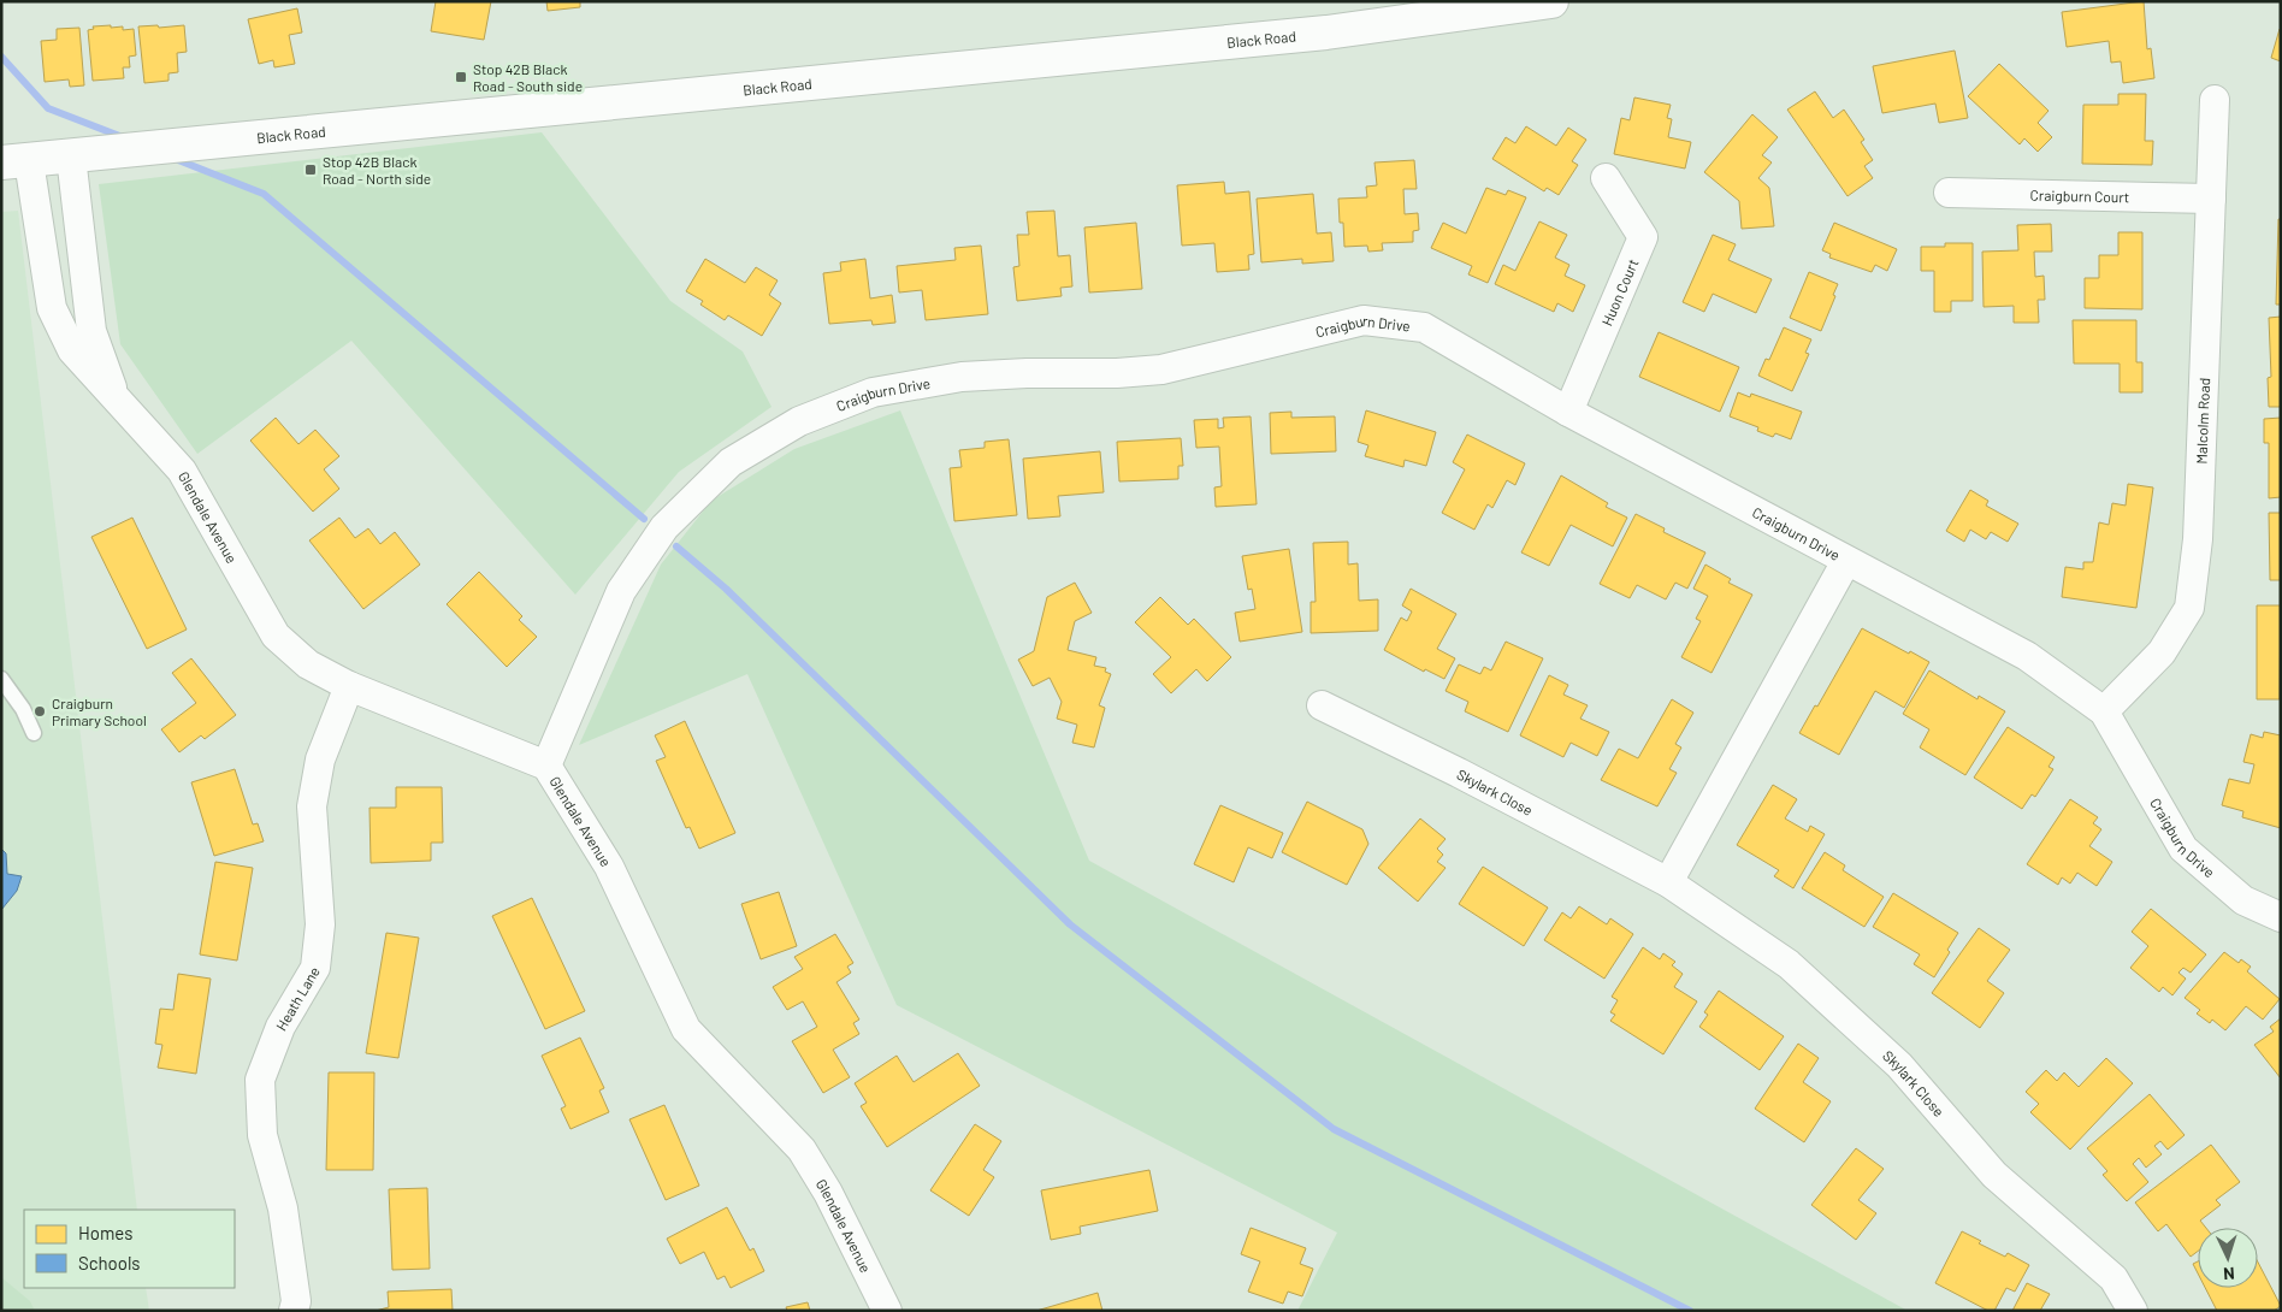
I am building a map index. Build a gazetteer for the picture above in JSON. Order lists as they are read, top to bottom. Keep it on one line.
{"streets":{"main road":["Black Road"],"street":["Craigburn Court","Huon Court","Craigburn Drive","Malcolm Road","Glendale Avenue","Skylark Close","Heath Lane"]},"crossings":[["Black Road","Glendale Avenue"],["Craigburn Court","Malcolm Road"],["Huon Court","Craigburn Drive"],["Craigburn Drive","Malcolm Road"],["Craigburn Drive","Glendale Avenue"],["Glendale Avenue","Heath Lane"]],"places":{"transit":["Stop 42B Black Road - South side","Stop 42B Black Road - North side"],"other":["Craigburn Primary School"]},"legend":["Homes","Schools"],"north":"bottom"}
